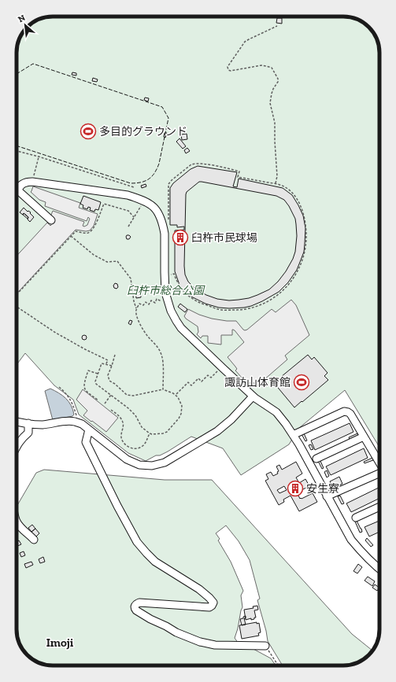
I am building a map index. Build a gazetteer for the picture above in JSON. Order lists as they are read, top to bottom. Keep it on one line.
{"districts":["Imoji"],"parks":["臼杵市総合公園"],"places":{"sports":["多目的グラウンド","諏訪山体育館"],"building":["臼杵市民球場","安生寮"]},"north":"top left"}
